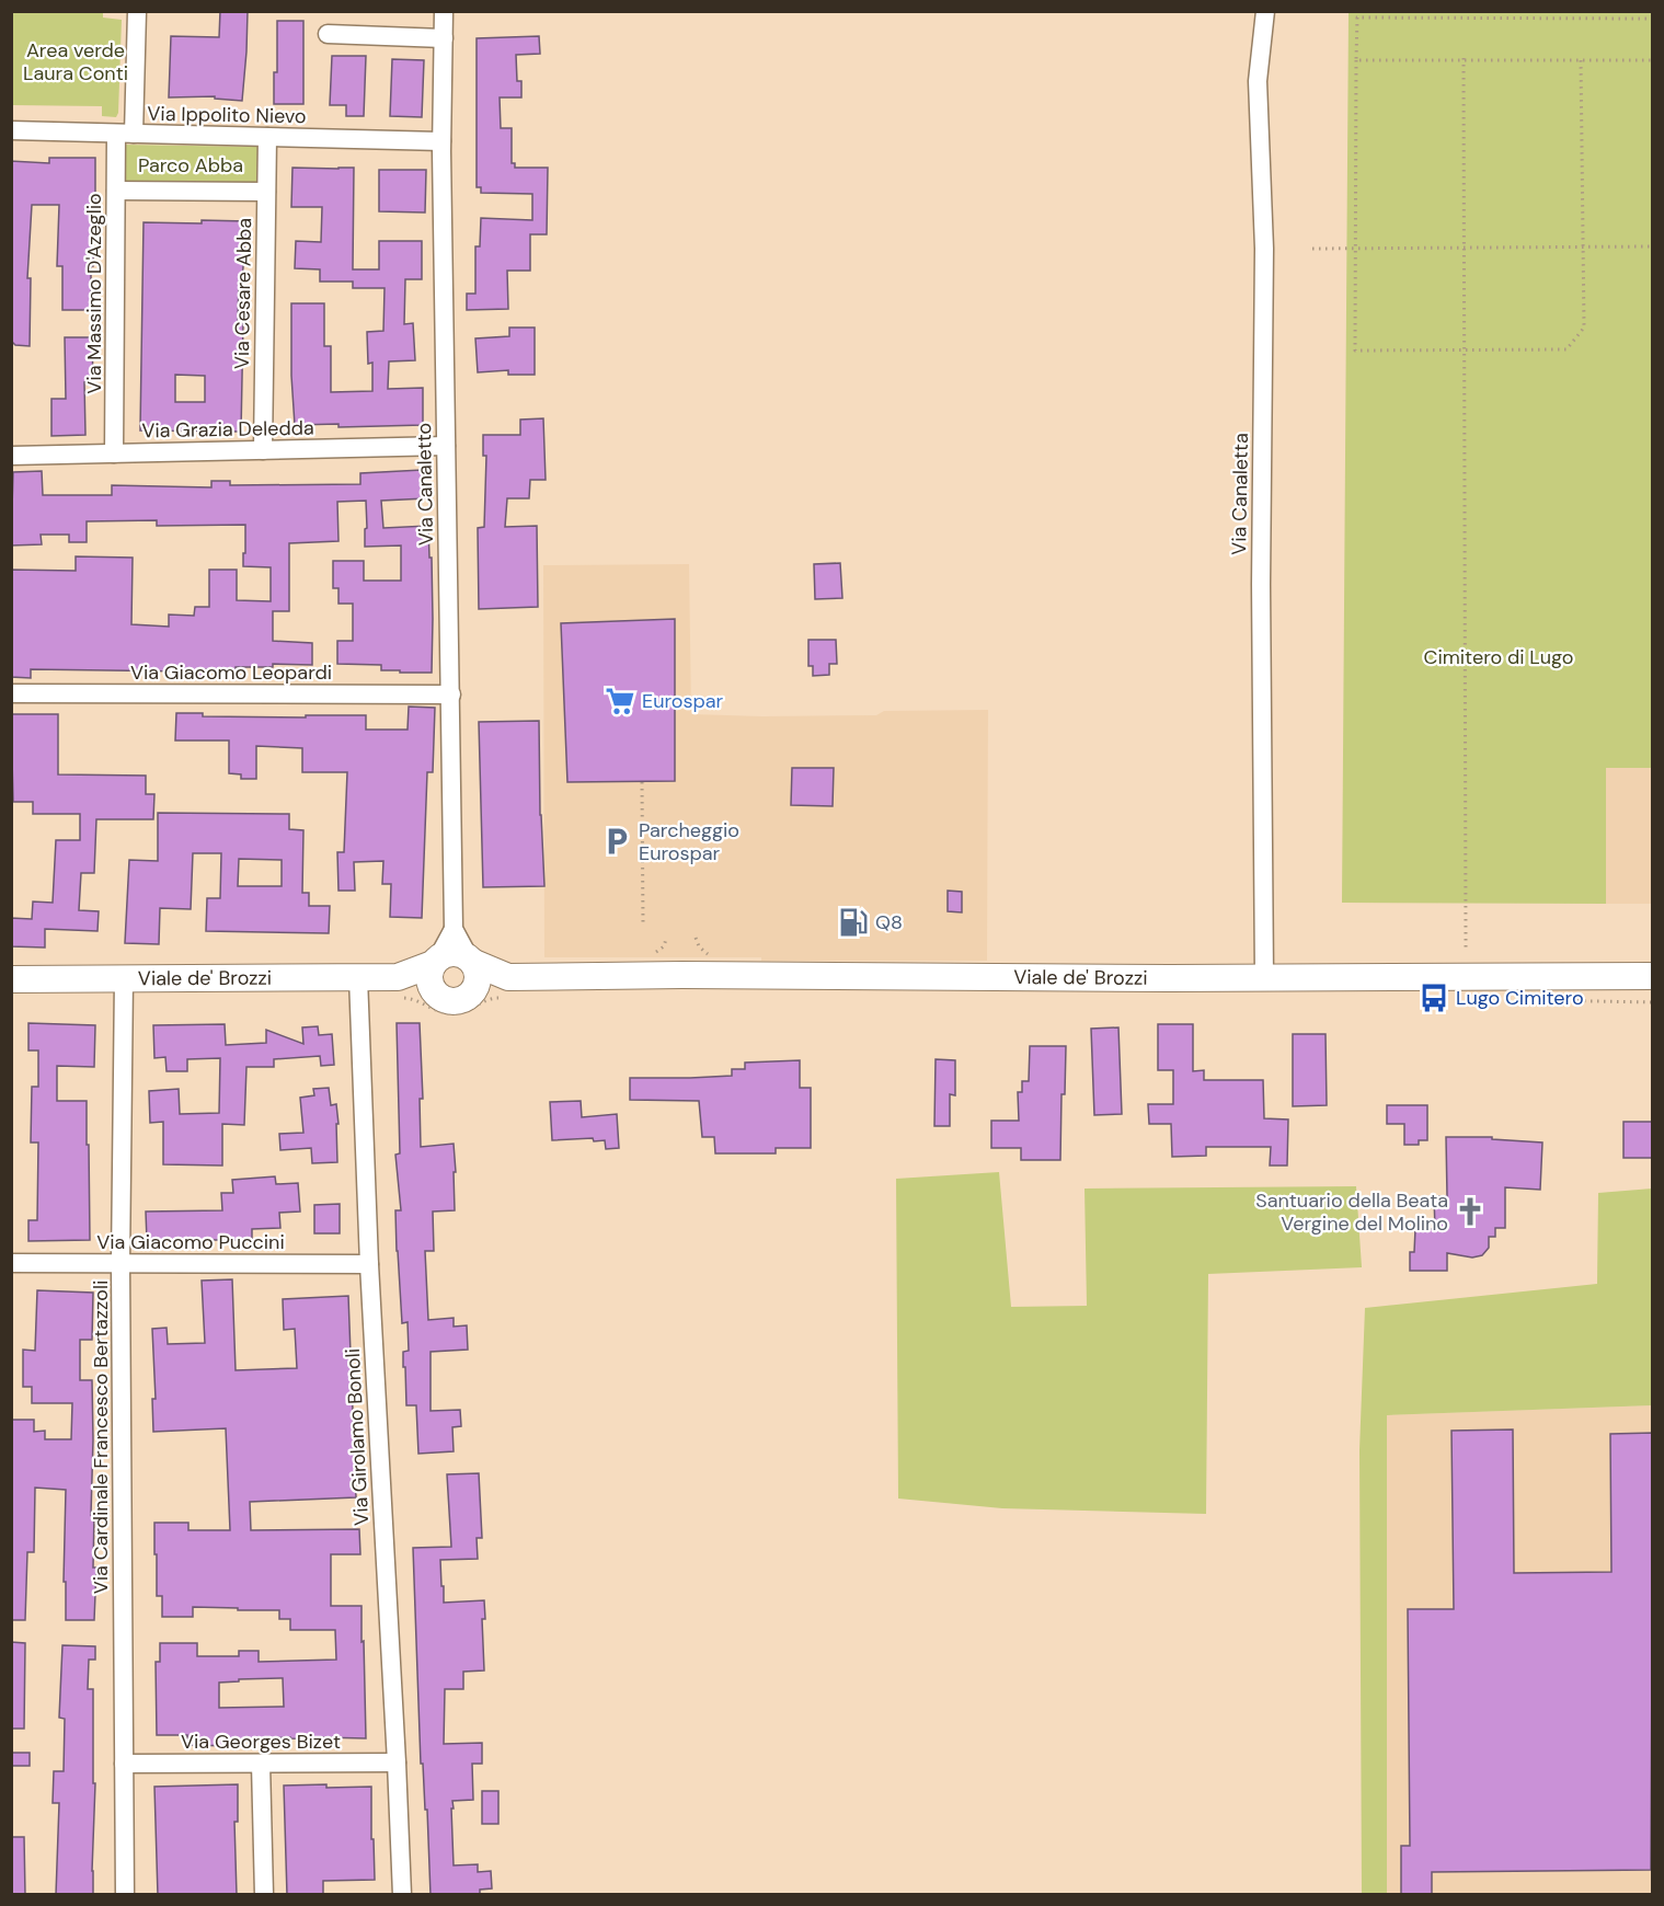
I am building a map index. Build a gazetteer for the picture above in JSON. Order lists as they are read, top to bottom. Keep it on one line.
{"streets":{"street":["Via Ippolito Nievo","Via Massimo D'Azeglio","Via Cesare Abba","Via Grazia Deledda","Via Canaletto","Via Canaletta","Via Giacomo Leopardi","Viale de' Brozzi","Via Giacomo Puccini","Via Cardinale Francesco Bertazzoli","Via Girolamo Bonoli","Via Georges Bizet"]},"crossings":[["Via Ippolito Nievo","Via Massimo D'Azeglio"],["Via Ippolito Nievo","Via Cesare Abba"],["Via Ippolito Nievo","Via Canaletto"],["Via Massimo D'Azeglio","Via Grazia Deledda"],["Via Cesare Abba","Via Grazia Deledda"],["Via Grazia Deledda","Via Canaletto"],["Via Canaletto","Via Giacomo Leopardi"],["Via Canaletto","Viale de' Brozzi"],["Via Canaletta","Viale de' Brozzi"],["Viale de' Brozzi","Via Cardinale Francesco Bertazzoli"],["Viale de' Brozzi","Via Girolamo Bonoli"],["Via Giacomo Puccini","Via Cardinale Francesco Bertazzoli"],["Via Giacomo Puccini","Via Girolamo Bonoli"],["Via Cardinale Francesco Bertazzoli","Via Georges Bizet"],["Via Girolamo Bonoli","Via Georges Bizet"]],"parks":["Area verde Laura Conti","Parco Abba","Cimitero di Lugo"],"places":{"supermarket":["Eurospar"],"parking":["Parcheggio Eurospar"],"fuel station":["Q8"],"bus stop":["Lugo Cimitero"],"church":["Santuario della Beata Vergine del Molino"]}}
